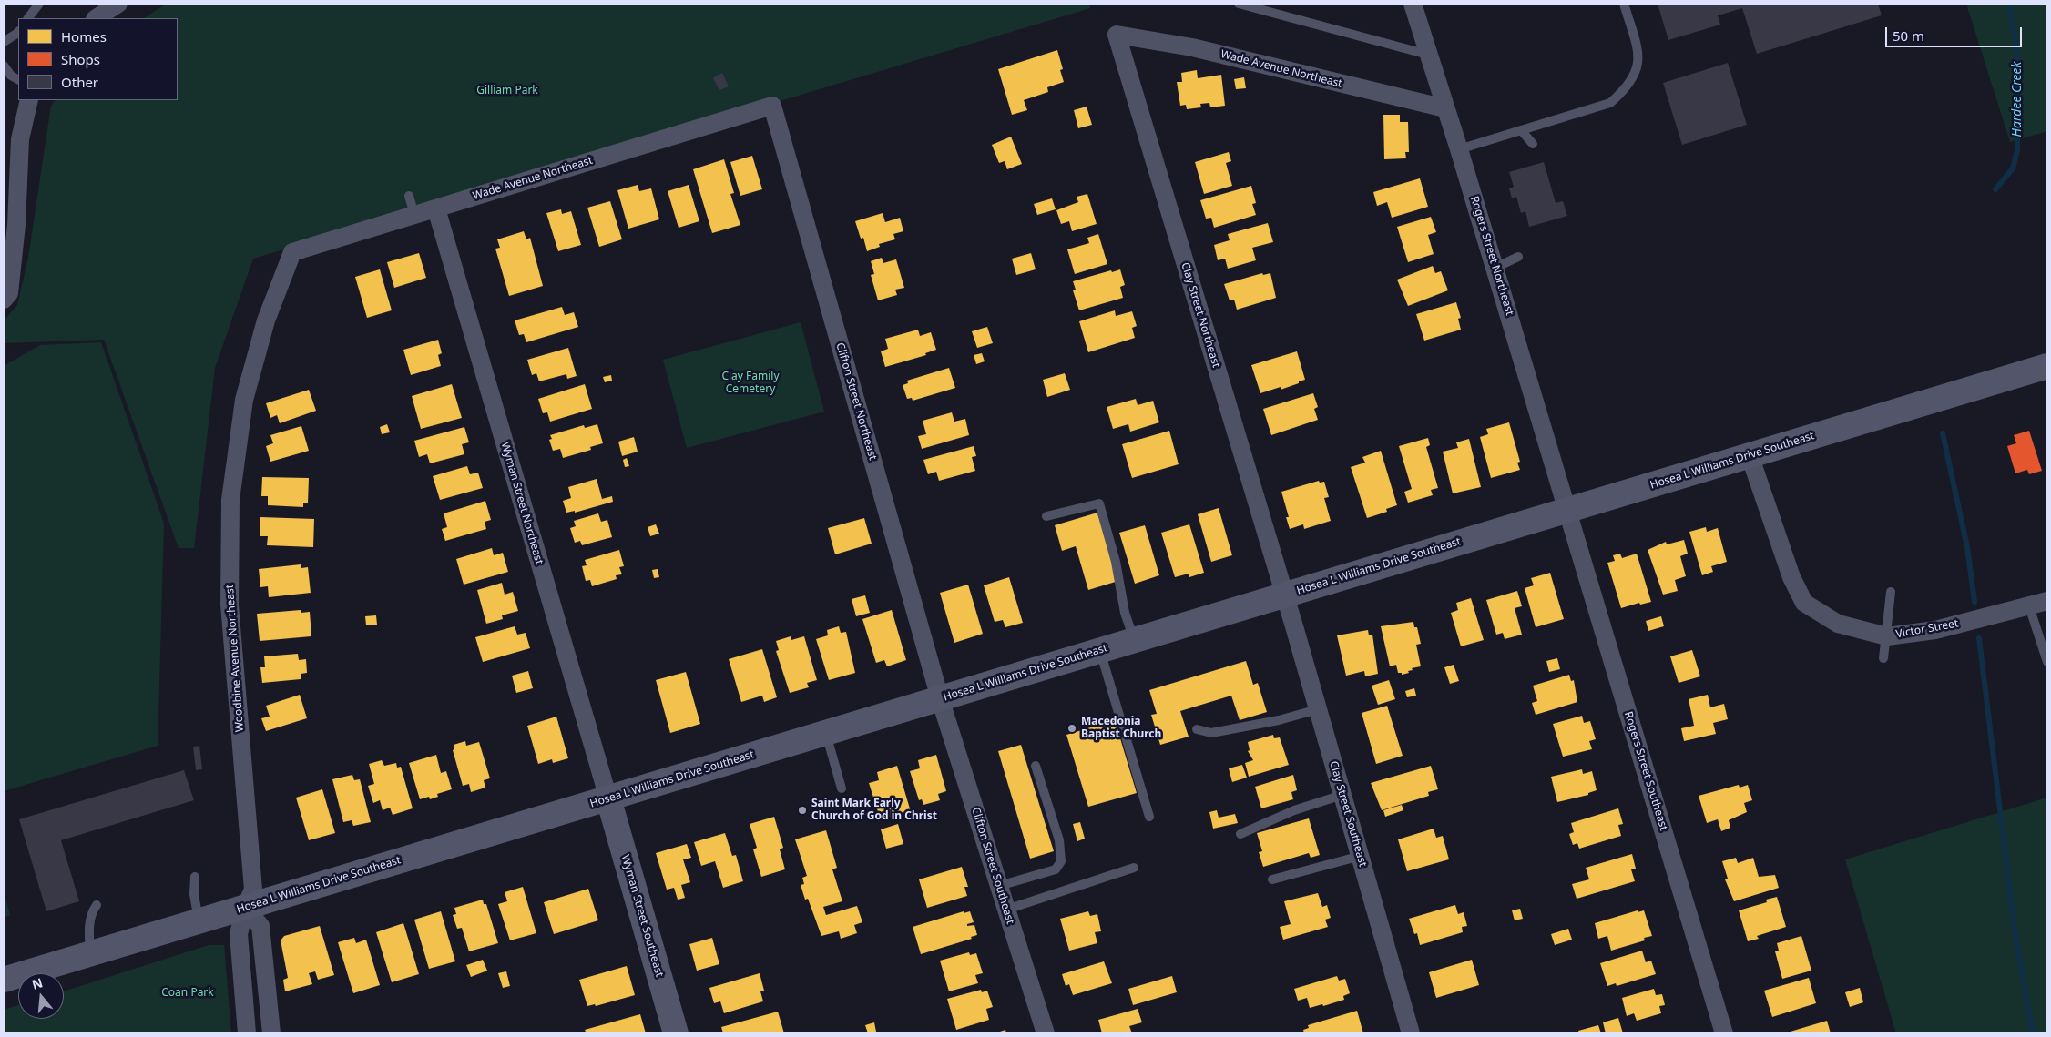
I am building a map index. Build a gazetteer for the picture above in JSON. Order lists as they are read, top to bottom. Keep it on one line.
{"streets":{"street":["Wade Avenue Northeast","Rogers Street Northeast","Clay Street Northeast","Clifton Street Northeast","Hosea L Williams Drive Southeast","Wyman Street Northeast","Victor Street","Woodbine Avenue Northeast","Rogers Street Southeast","Clay Street Southeast","Clifton Street Southeast","Wyman Street Southeast"]},"crossings":[["Wade Avenue Northeast","Rogers Street Northeast"],["Wade Avenue Northeast","Clay Street Northeast"],["Wade Avenue Northeast","Clifton Street Northeast"],["Wade Avenue Northeast","Wyman Street Northeast"],["Wade Avenue Northeast","Woodbine Avenue Northeast"],["Rogers Street Northeast","Hosea L Williams Drive Southeast"],["Rogers Street Northeast","Rogers Street Southeast"],["Clay Street Northeast","Hosea L Williams Drive Southeast"],["Clay Street Northeast","Clay Street Southeast"],["Clifton Street Northeast","Hosea L Williams Drive Southeast"],["Clifton Street Northeast","Clifton Street Southeast"],["Hosea L Williams Drive Southeast","Wyman Street Northeast"],["Hosea L Williams Drive Southeast","Victor Street"],["Hosea L Williams Drive Southeast","Woodbine Avenue Northeast"],["Hosea L Williams Drive Southeast","Rogers Street Southeast"],["Hosea L Williams Drive Southeast","Clay Street Southeast"],["Hosea L Williams Drive Southeast","Clifton Street Southeast"],["Hosea L Williams Drive Southeast","Wyman Street Southeast"],["Wyman Street Northeast","Wyman Street Southeast"]],"water":["Hardee Creek"],"parks":["Gilliam Park","Clay Family Cemetery","Coan Park"],"places":["Macedonia Baptist Church","Saint Mark Early Church of God in Christ"],"legend":["Homes","Shops","Other"],"scale_bar":"50 m","north":"top"}
